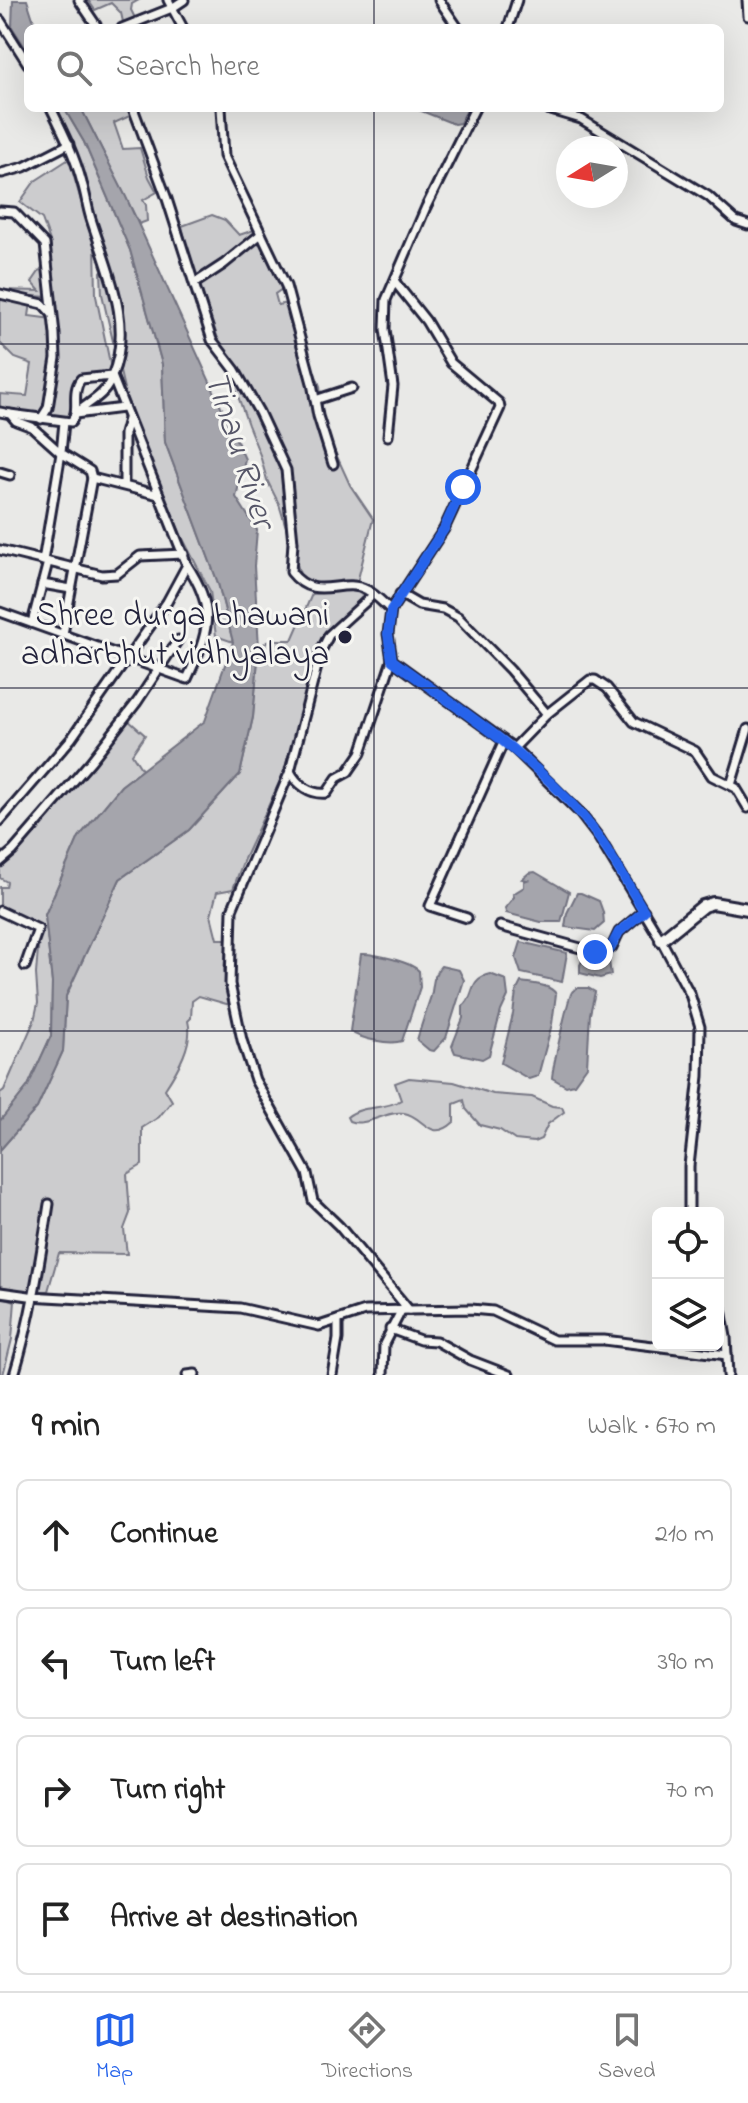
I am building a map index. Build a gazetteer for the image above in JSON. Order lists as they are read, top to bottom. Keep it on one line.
{"water":["Tinau River"],"places":["Shree durga bhawani adharbhut vidhyalaya"],"north":"left","page":{"search":"Search here","heading":["9 min","Walk · 670 m"],"list":[["Continue","210 m"],["Turn left","390 m"],["Turn right","70 m"],"Arrive at destination"],"nav":["Map","Directions","Saved"]}}
